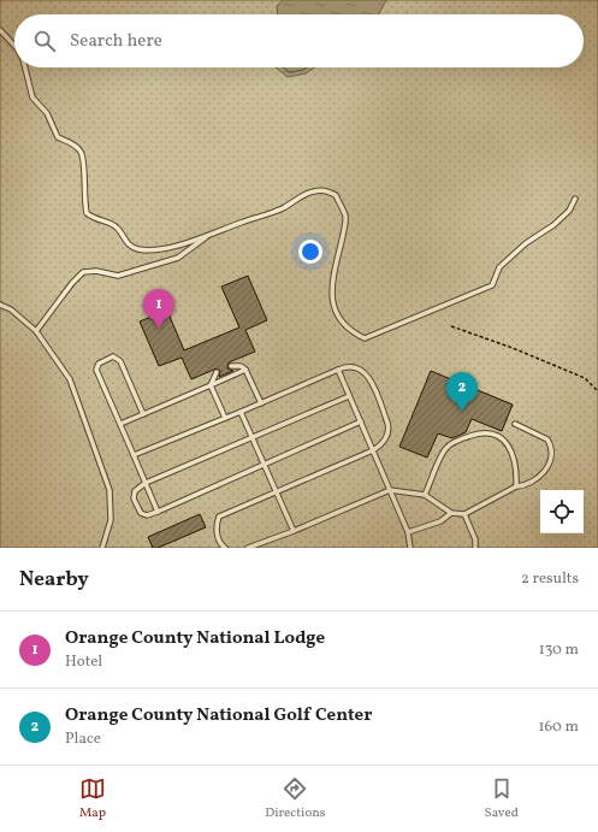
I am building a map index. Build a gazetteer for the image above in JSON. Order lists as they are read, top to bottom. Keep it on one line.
{"page":{"search":"Search here","pins":["1","2"],"heading":["Nearby","2 results"],"list":[{"mark":"1","name":"Orange County National Lodge","note":"Hotel","value":"130 m"},{"mark":"2","name":"Orange County National Golf Center","note":"Place","value":"160 m"}],"nav":["Map","Directions","Saved"]}}
